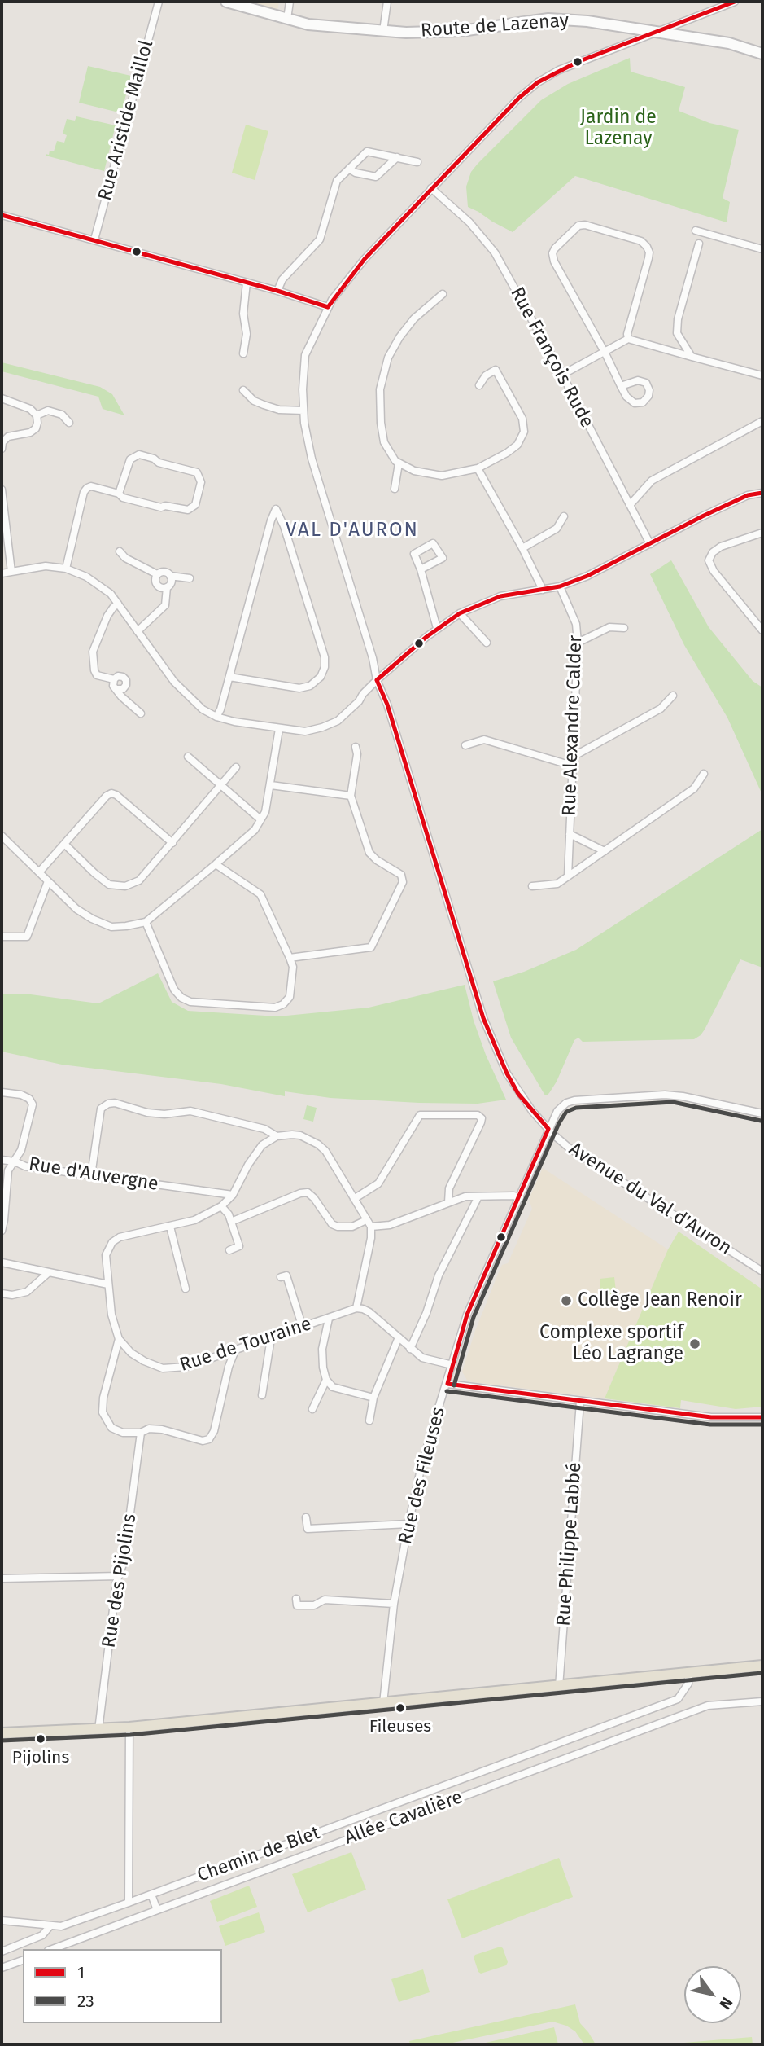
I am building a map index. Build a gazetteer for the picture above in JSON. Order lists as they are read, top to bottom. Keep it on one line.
{"streets":{"street":["Route de Lazenay","Rue Aristide Maillol","Rue François Rude","Rue Alexandre Calder","Rue d'Auvergne","Avenue du Val d'Auron","Rue de Touraine","Rue des Fileuses","Rue Philippe Labbé","Rue des Pijolins","Allée Cavalière","Chemin de Blet"]},"crossings":[["Route de Lazenay","Avenue du Val d'Auron"],["Rue François Rude","Avenue du Val d'Auron"],["Avenue du Val d'Auron","Rue des Fileuses"]],"districts":["VAL D'AURON"],"parks":["Jardin de Lazenay"],"places":["Collège Jean Renoir","Complexe sportif Léo Lagrange","Fileuses","Pijolins"],"lines":["transit line 1","transit line 23"],"legend":["1","23"],"north":"bottom right"}
